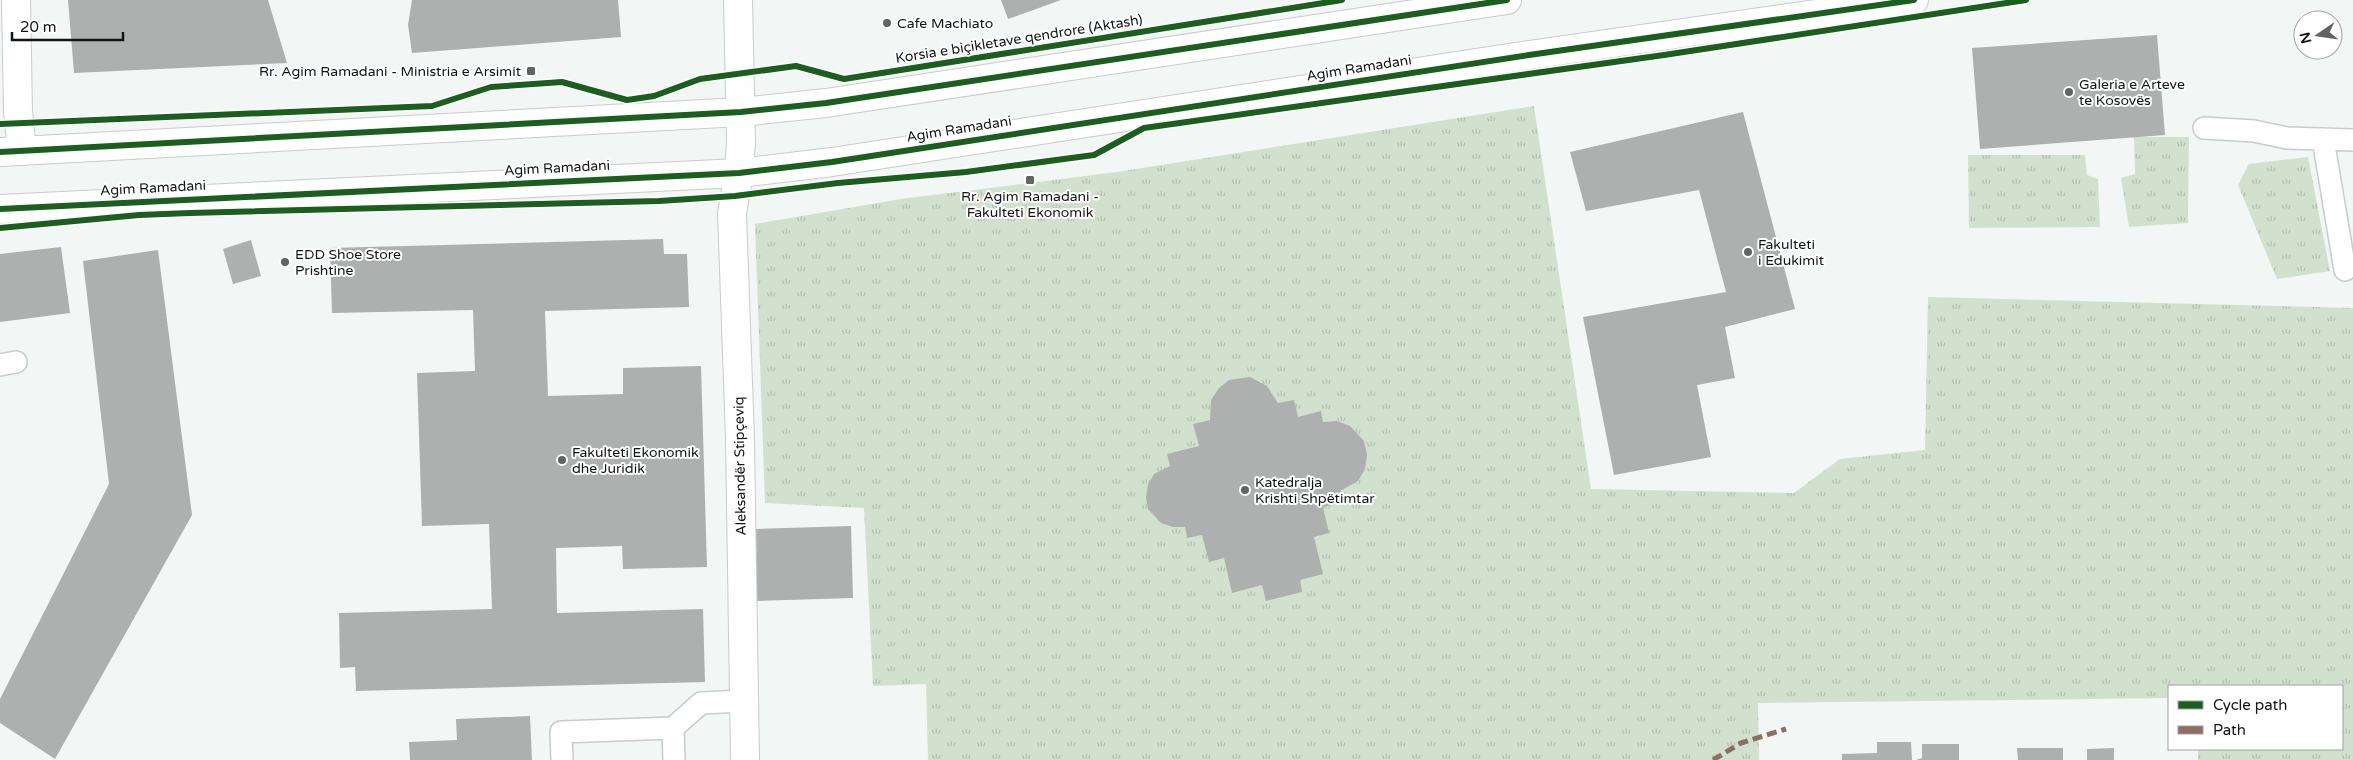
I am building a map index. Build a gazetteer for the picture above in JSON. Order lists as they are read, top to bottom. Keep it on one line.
{"streets":{"main road":["Agim Ramadani","Aleksandër Stipçeviq"],"cycle path":["Korsia e biçikletave qendrore (Aktash)"]},"crossings":[["Agim Ramadani","Aleksandër Stipçeviq"]],"places":{"other":["Cafe Machiato","Galeria e Arteve te Kosovës","Fakulteti i Edukimit","EDD Shoe Store Prishtine","Fakulteti Ekonomik dhe Juridik","Katedralja Krishti Shpëtimtar"],"transit":["Rr. Agim Ramadani - Ministria e Arsimit","Rr. Agim Ramadani - Fakulteti Ekonomik"]},"legend":["Cycle path","Path"],"scale_bar":"20 m","north":"left"}
